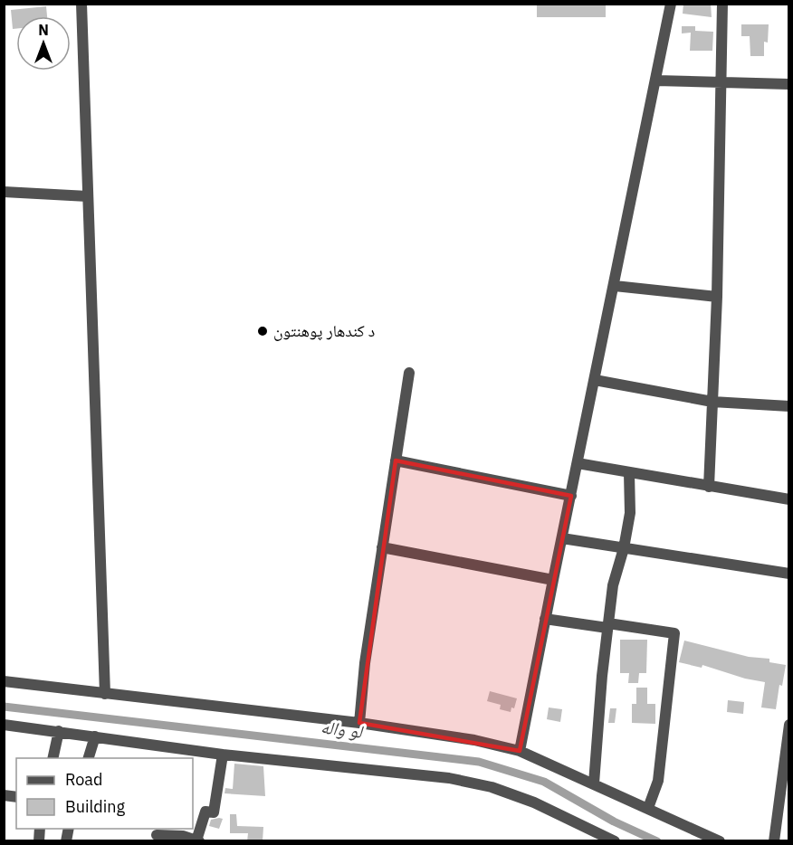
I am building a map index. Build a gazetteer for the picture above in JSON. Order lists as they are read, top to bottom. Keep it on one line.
{"water":["لو واله"],"places":["د کندهار پوهنتون"],"legend":["Road","Building"],"north":"top"}
